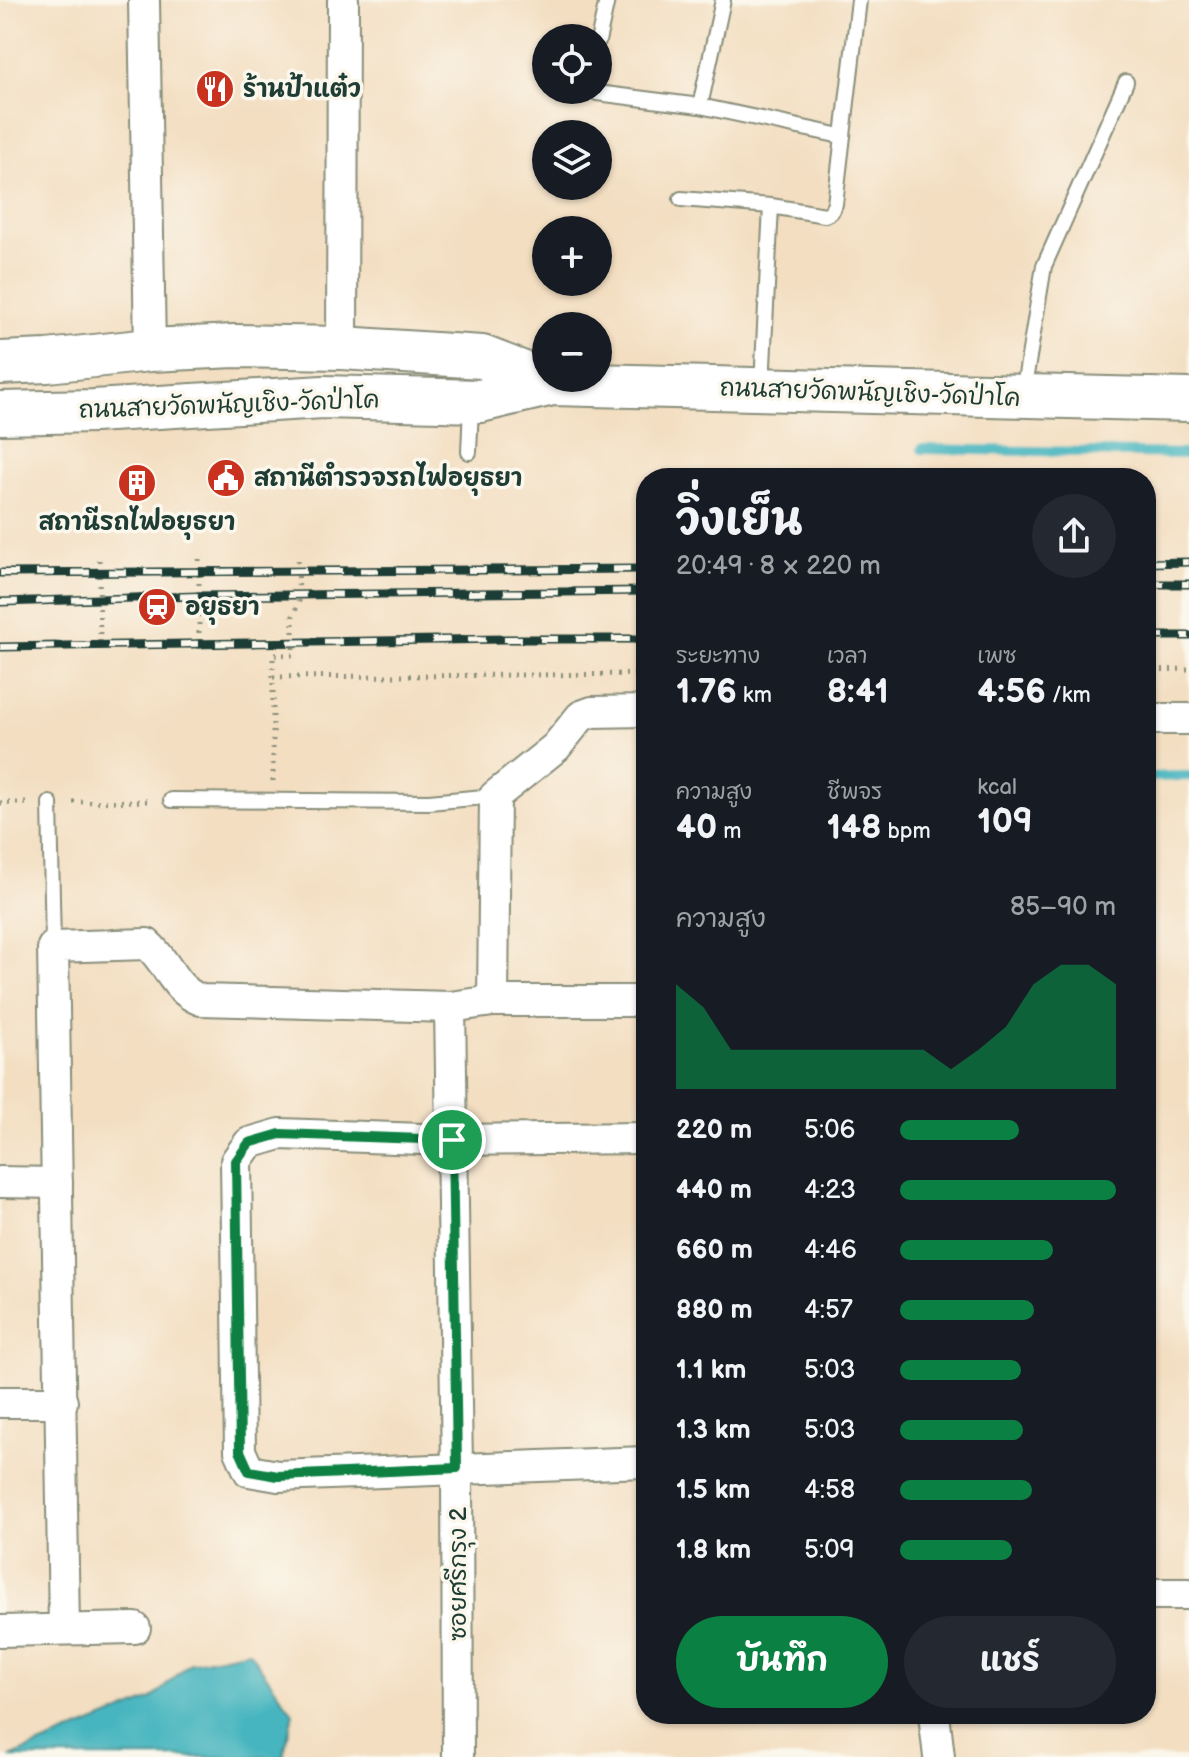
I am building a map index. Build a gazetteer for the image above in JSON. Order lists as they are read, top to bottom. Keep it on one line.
{"streets":{"main road":["ถนนสายวัดพนัญเชิง-วัดป่าโค"],"street":["ซอยศรีกรุง 2"]},"places":{"restaurant":["ร้านป้าแต๋ว"],"public building":["สถานีตำรวจรถไฟอยุธยา"],"building":["สถานีรถไฟอยุธยา"],"station":["อยุธยา"]},"page":{"map_buttons":["+","−"],"heading":["วิ่งเย็น","20:49 · 8 × 220 m"],"stats":[["ระยะทาง","1.76 km"],["เวลา","8:41"],["เพซ","4:56 /km"],["ความสูง","40 m"],["ชีพจร","148 bpm"],["kcal","109"]],"chart":["ความสูง","85–90 m"],"list":[{"name":"220 m","note":"5:06"},{"name":"440 m","note":"4:23"},{"name":"660 m","note":"4:46"},{"name":"880 m","note":"4:57"},{"name":"1.1 km","note":"5:03"},{"name":"1.3 km","note":"5:03"},{"name":"1.5 km","note":"4:58"},{"name":"1.8 km","note":"5:09"}],"buttons":["บันทึก","แชร์"]}}
